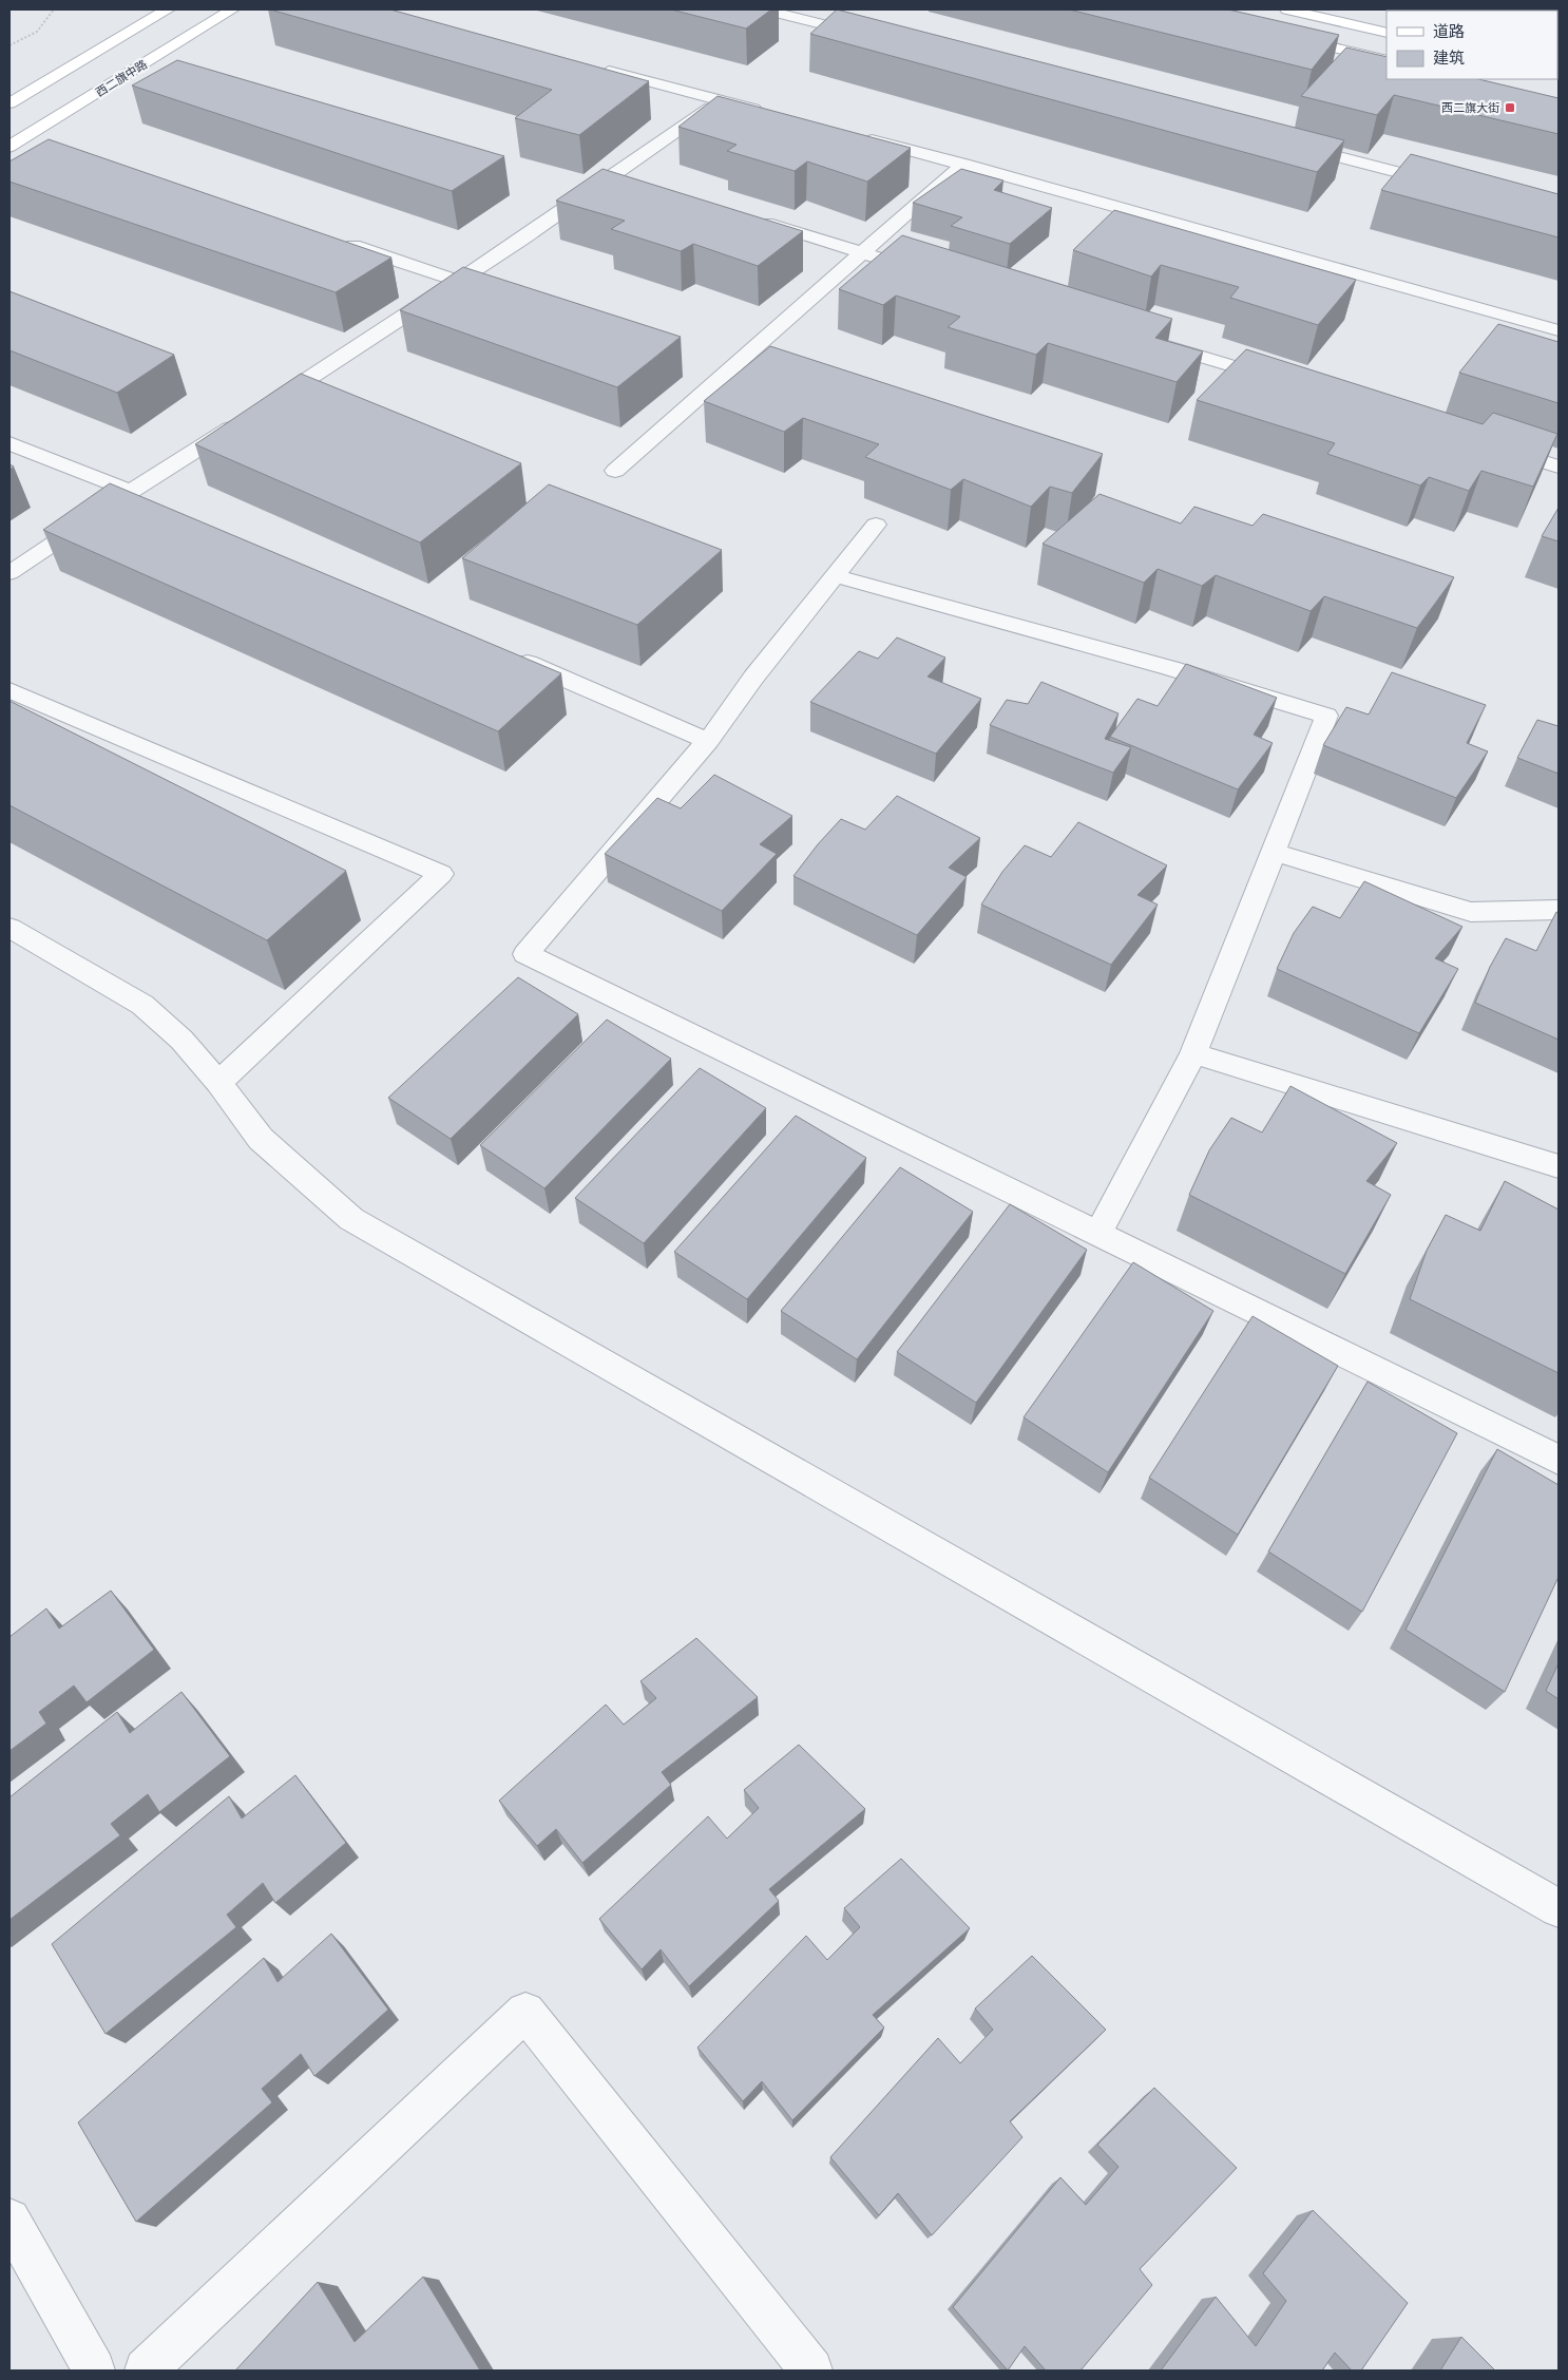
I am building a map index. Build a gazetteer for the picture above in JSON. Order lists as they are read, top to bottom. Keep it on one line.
{"streets":{"main road":["西二旗中路"]},"places":{"transit":["西二旗大街"]},"legend":["道路","建筑"]}
